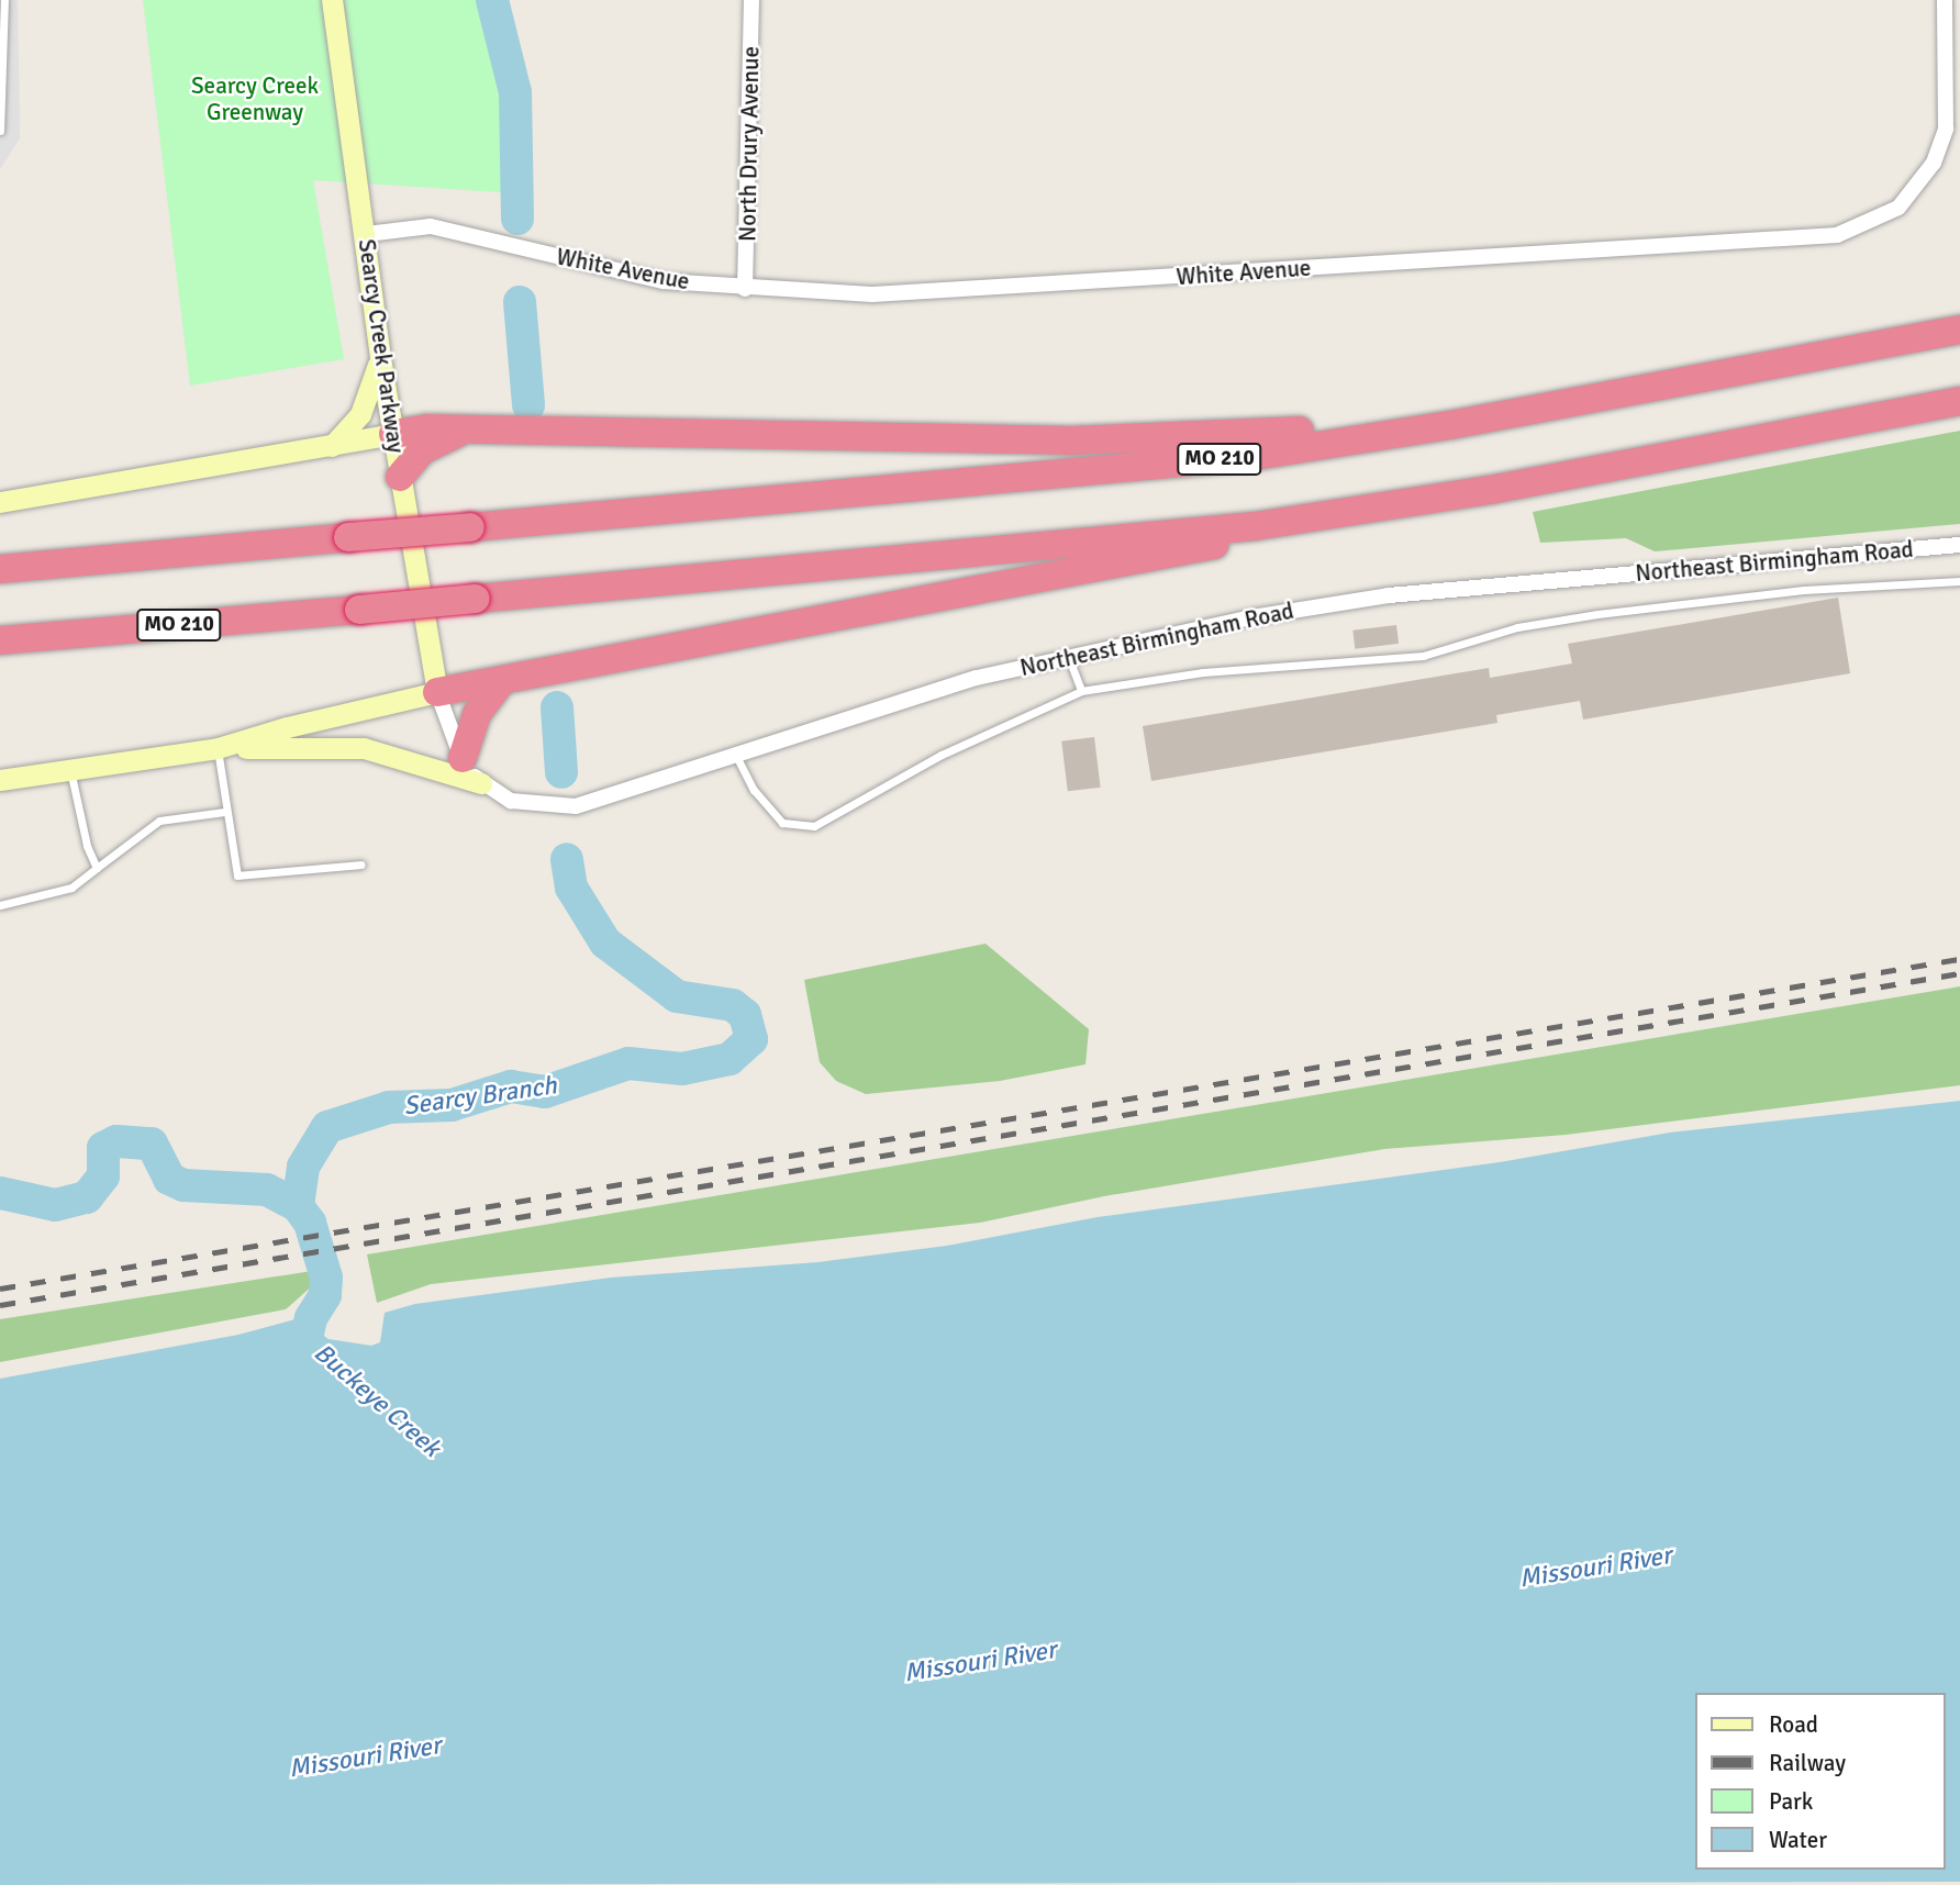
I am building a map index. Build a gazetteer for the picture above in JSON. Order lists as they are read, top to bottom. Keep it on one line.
{"streets":{"highway":["MO 210"],"main road":["Searcy Creek Parkway"],"street":["North Drury Avenue","White Avenue","Northeast Birmingham Road"]},"crossings":[["North Drury Avenue","White Avenue"],["White Avenue","Searcy Creek Parkway"],["Searcy Creek Parkway","Northeast Birmingham Road"]],"water":["Searcy Branch","Buckeye Creek","Missouri River"],"parks":["Searcy Creek Greenway"],"legend":["Road","Railway","Park","Water"]}
